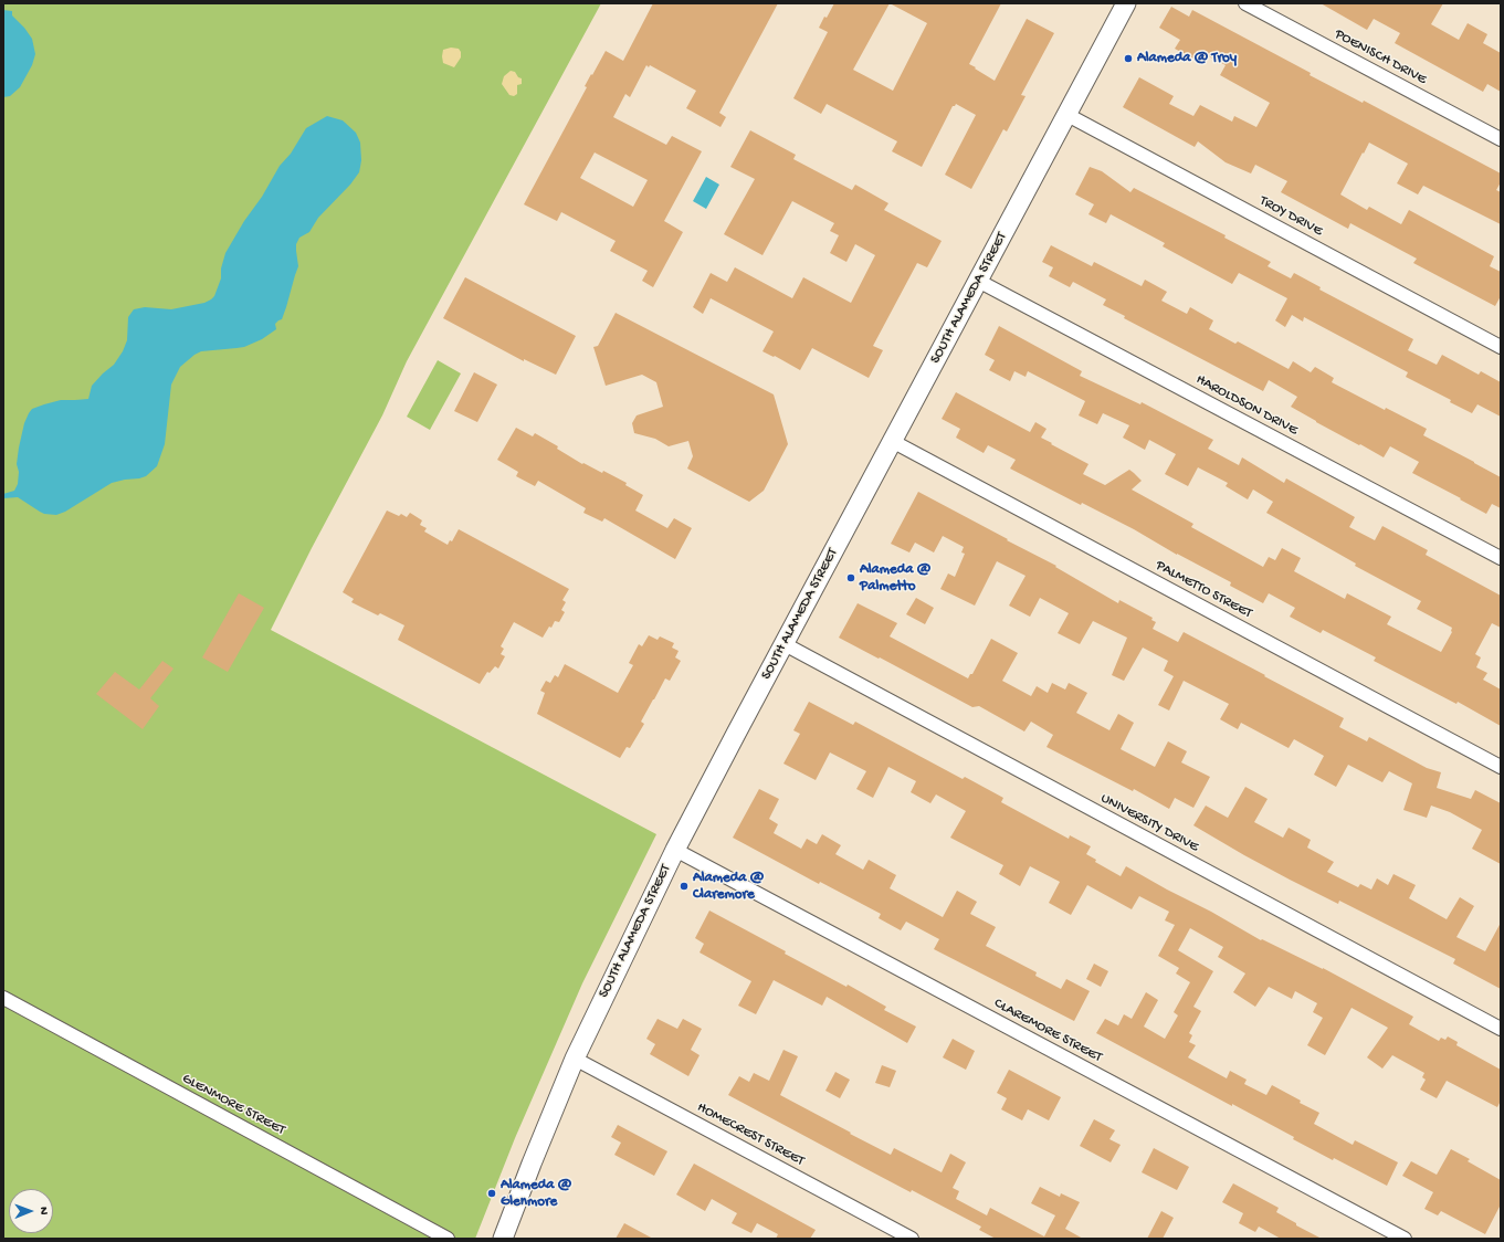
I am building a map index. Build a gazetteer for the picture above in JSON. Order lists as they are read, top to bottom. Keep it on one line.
{"streets":{"main road":["SOUTH ALAMEDA STREET"],"street":["POENISCH DRIVE","TROY DRIVE","HAROLDSON DRIVE","PALMETTO STREET","UNIVERSITY DRIVE","CLAREMORE STREET","GLENMORE STREET","HOMECREST STREET"]},"crossings":[["TROY DRIVE","SOUTH ALAMEDA STREET"],["SOUTH ALAMEDA STREET","HAROLDSON DRIVE"],["SOUTH ALAMEDA STREET","PALMETTO STREET"],["SOUTH ALAMEDA STREET","UNIVERSITY DRIVE"],["SOUTH ALAMEDA STREET","CLAREMORE STREET"],["SOUTH ALAMEDA STREET","HOMECREST STREET"]],"places":["Alameda @ Troy","Alameda @ Palmetto","Alameda @ Claremore","Alameda @ Glenmore"],"north":"right"}
